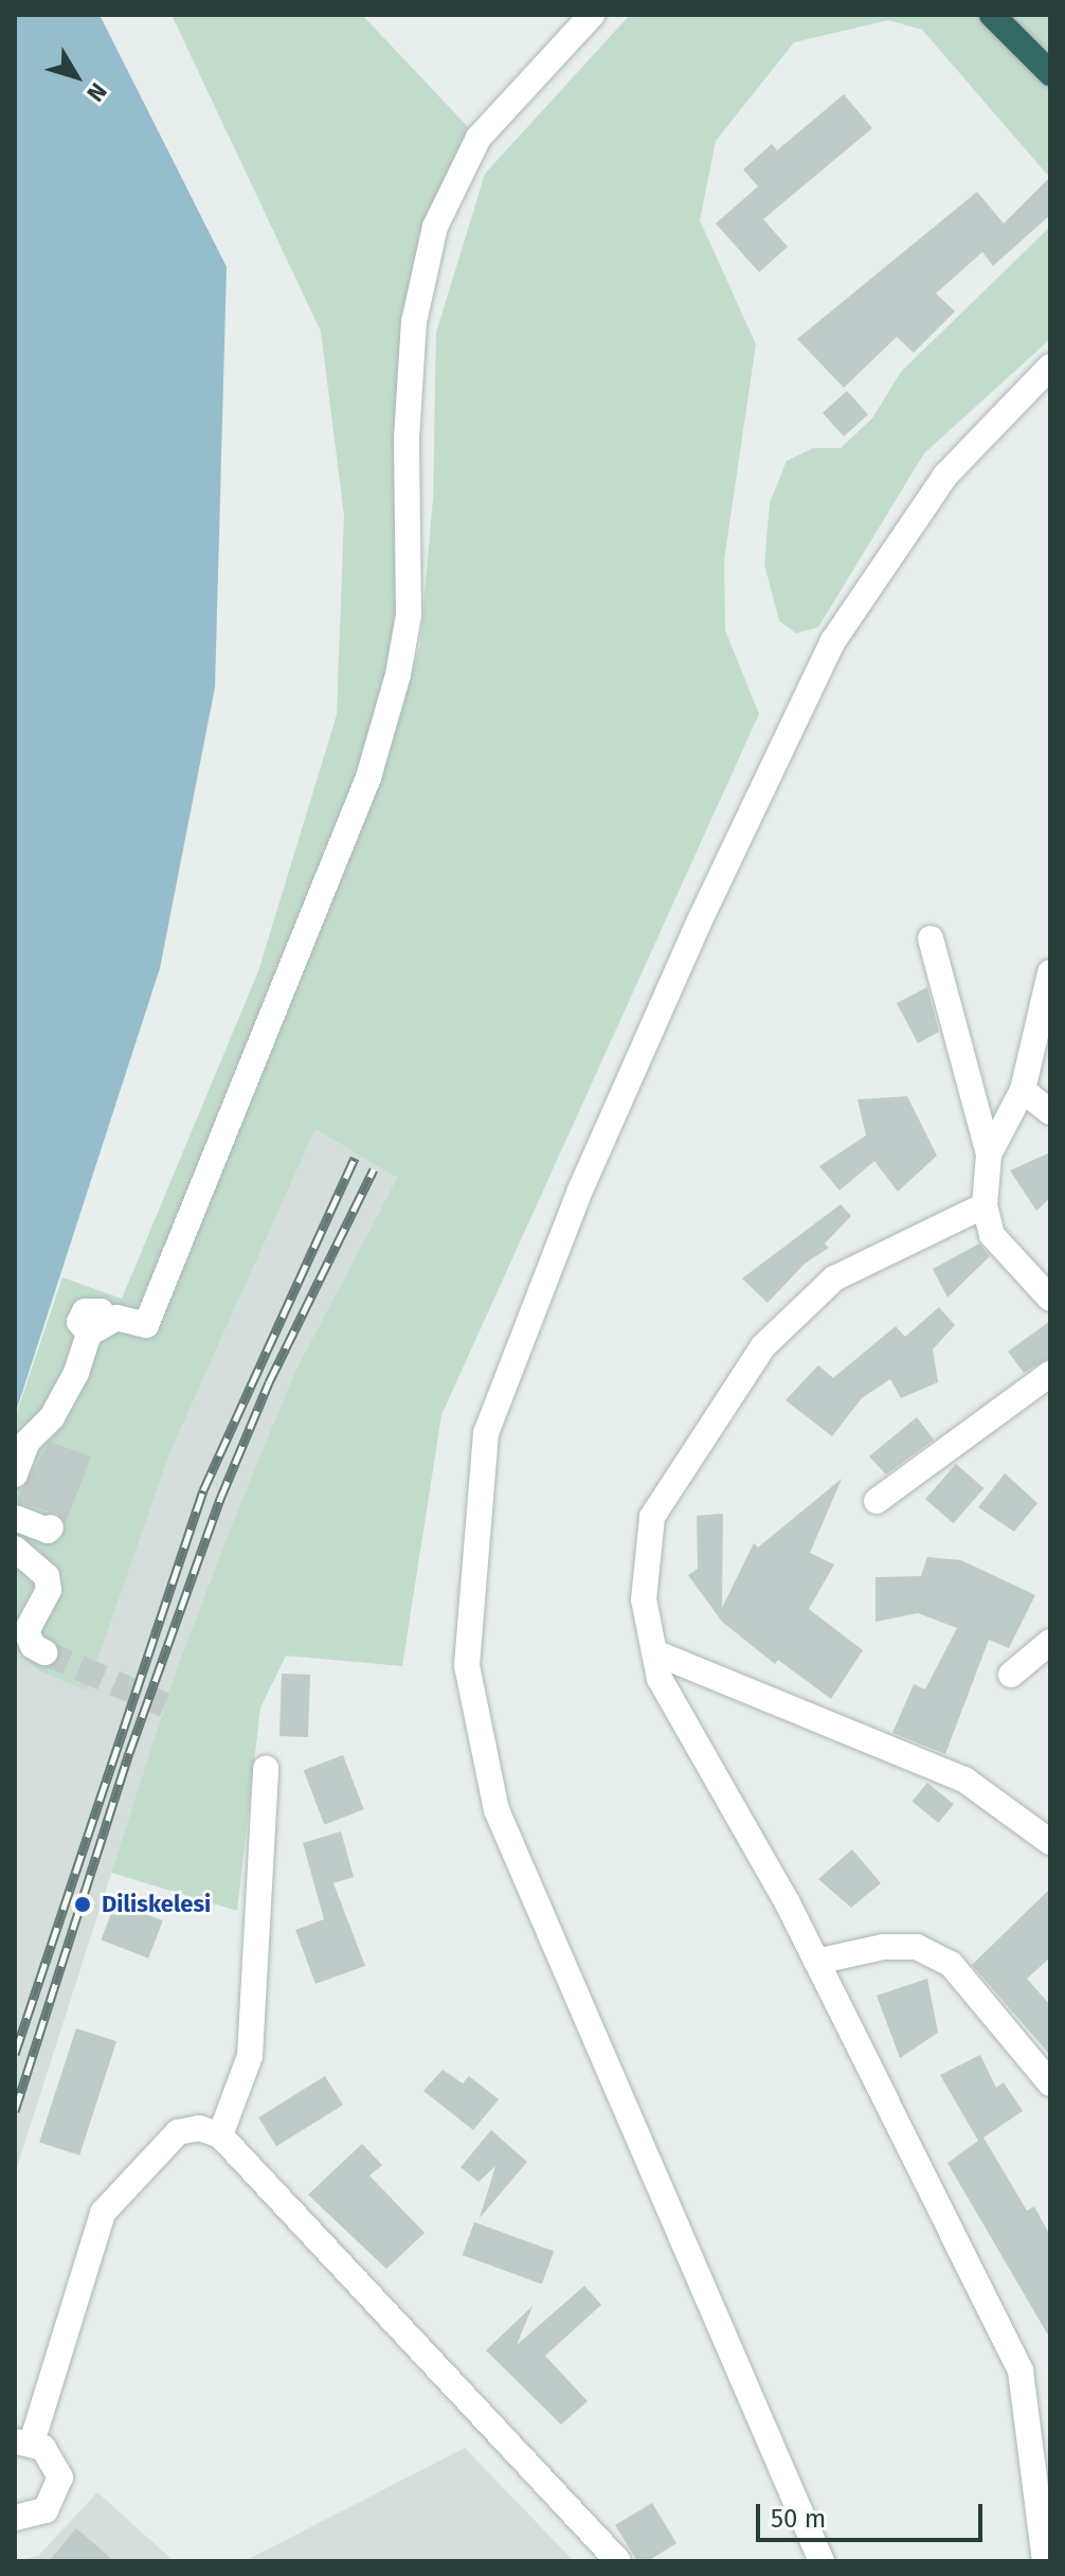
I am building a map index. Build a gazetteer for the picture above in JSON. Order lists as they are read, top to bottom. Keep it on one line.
{"places":["Diliskelesi"],"scale_bar":"50 m","north":"bottom right"}
